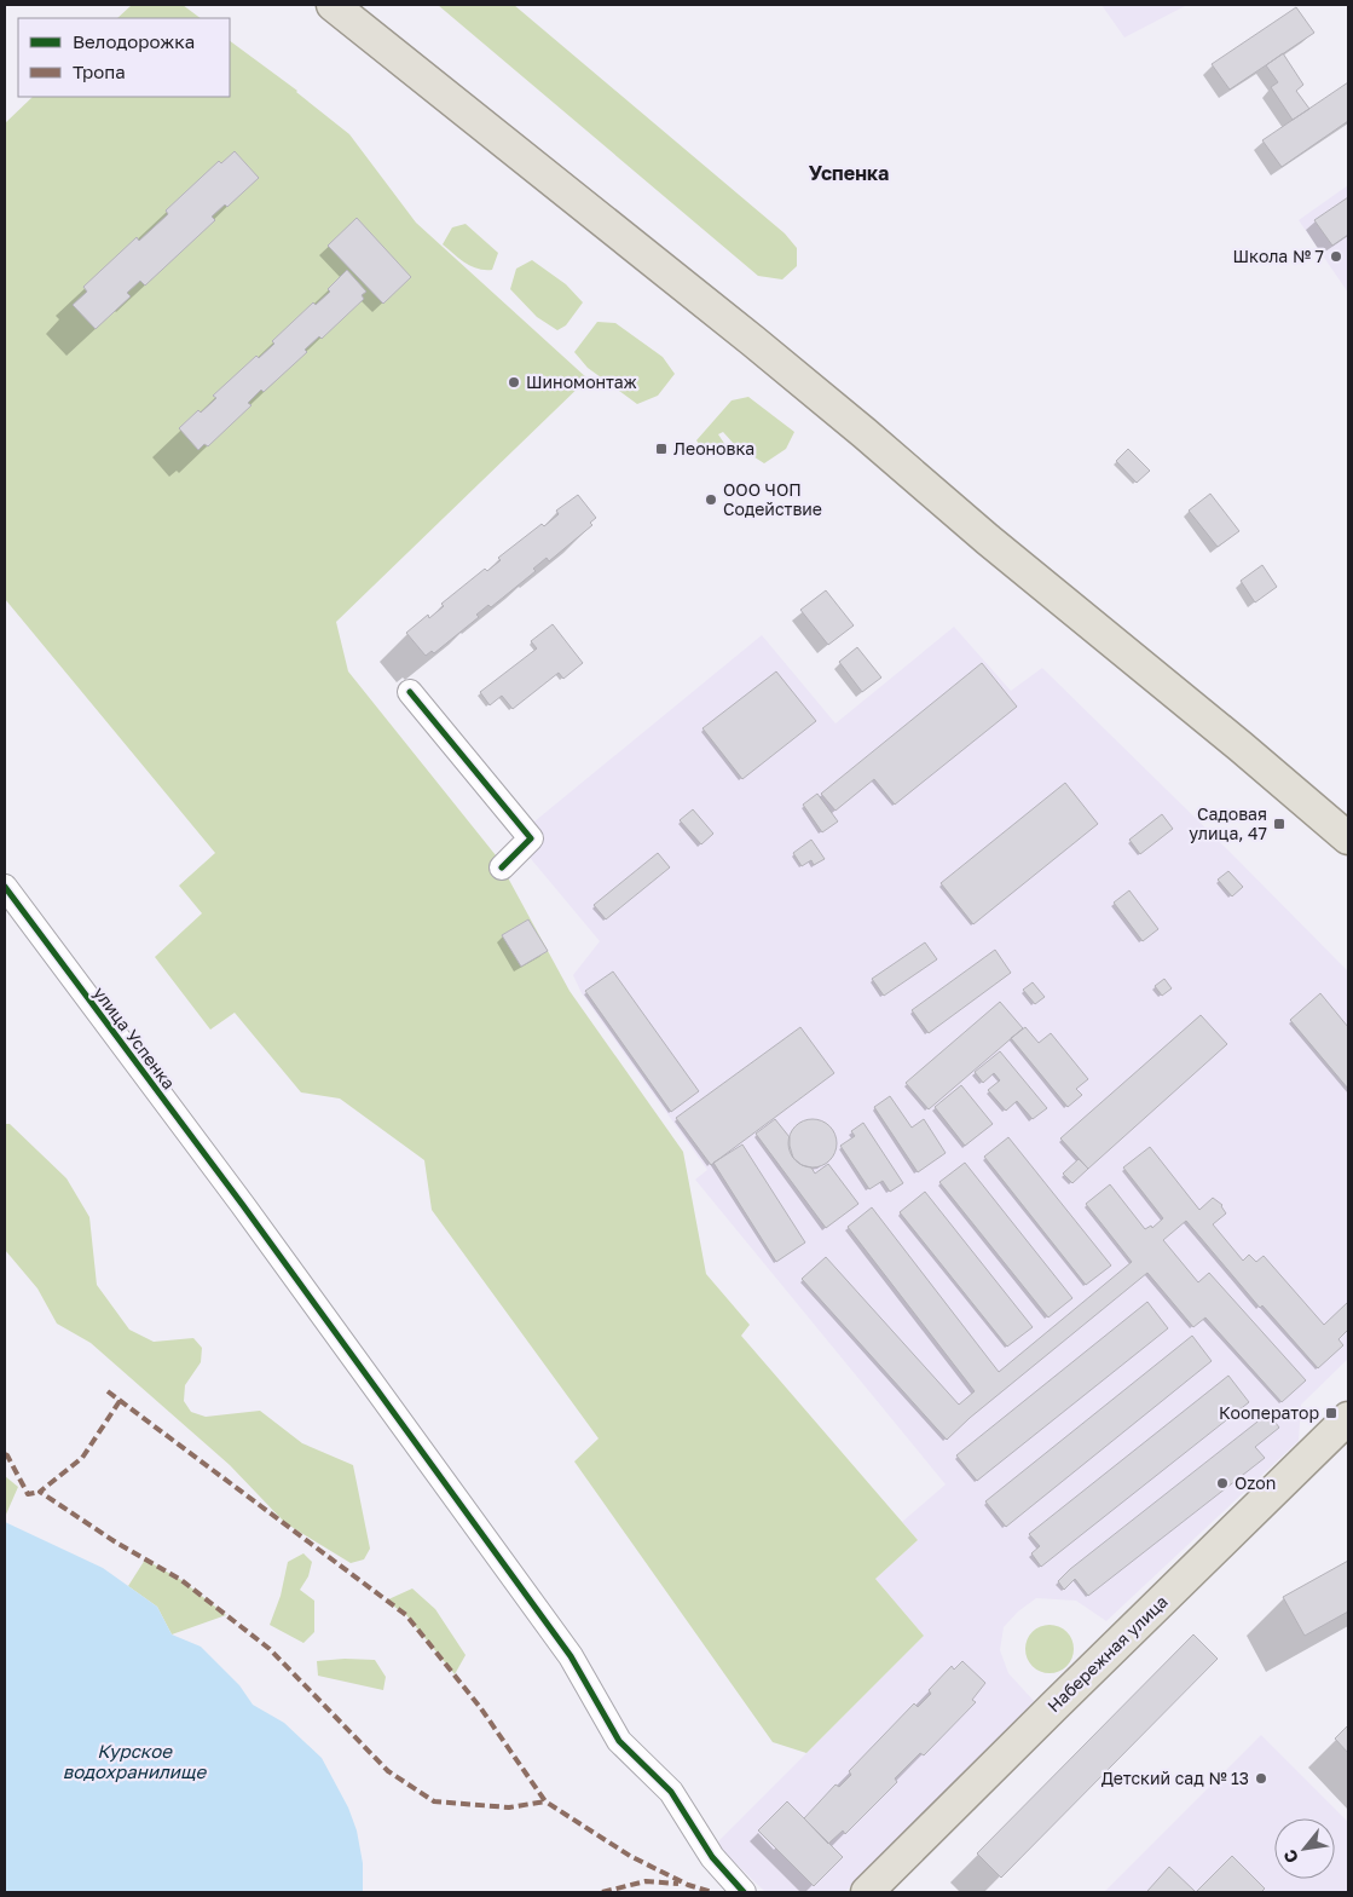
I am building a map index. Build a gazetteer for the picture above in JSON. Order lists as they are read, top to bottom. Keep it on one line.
{"streets":{"main road":["Набережная улица"],"street":["улица Успенка"]},"districts":["Успенка"],"water":["Курское водохранилище"],"places":{"other":["Школа № 7","Шиномонтаж","ООО ЧОП Содействие","Ozon","Детский сад № 13"],"transit":["Леоновка","Садовая улица, 47","Кооператор"]},"legend":["Велодорожка","Тропа"],"north":"bottom left"}
